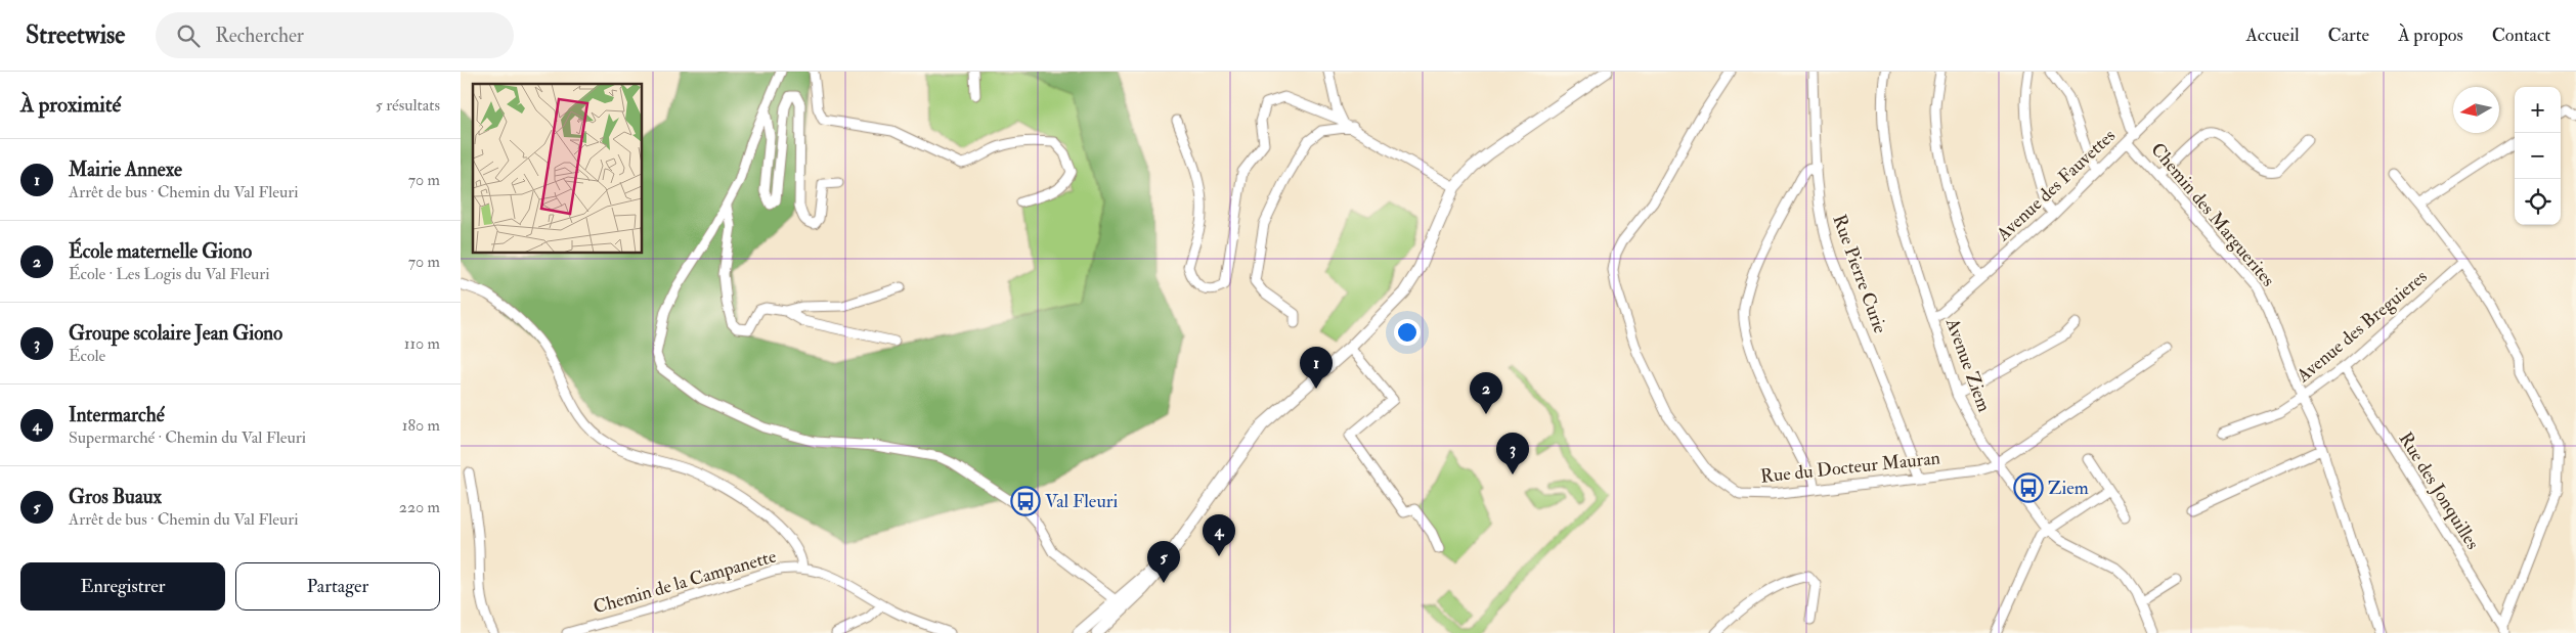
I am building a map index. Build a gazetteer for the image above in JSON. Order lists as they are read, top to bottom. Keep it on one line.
{"streets":{"street":["Avenue des Fauvettes","Chemin des Marguerites","Rue Pierre Curie","Avenue des Breguieres","Avenue Ziem","Rue du Docteur Mauran","Rue des Jonquilles","Chemin de la Campanette"]},"crossings":[["Avenue des Fauvettes","Chemin des Marguerites"],["Avenue des Fauvettes","Avenue Ziem"],["Chemin des Marguerites","Avenue des Breguieres"],["Rue Pierre Curie","Rue du Docteur Mauran"],["Avenue des Breguieres","Rue des Jonquilles"],["Avenue Ziem","Rue du Docteur Mauran"]],"places":{"bus stop":["Ziem","Val Fleuri"]},"north":"left","page":{"header":"Streetwise","search":"Rechercher","nav":["Accueil","Carte","À propos","Contact"],"heading":["À proximité","5 résultats"],"map_buttons":["+","−"],"list":[{"mark":"1","name":"Mairie Annexe","note":"Arrêt de bus · Chemin du Val Fleuri","value":"70 m"},{"mark":"2","name":"École maternelle Giono","note":"École · Les Logis du Val Fleuri","value":"70 m"},{"mark":"3","name":"Groupe scolaire Jean Giono","note":"École","value":"110 m"},{"mark":"4","name":"Intermarché","note":"Supermarché · Chemin du Val Fleuri","value":"180 m"},{"mark":"5","name":"Gros Buaux","note":"Arrêt de bus · Chemin du Val Fleuri","value":"220 m"}],"pins":["1","2","3","4","5"],"buttons":["Enregistrer","Partager"]}}
